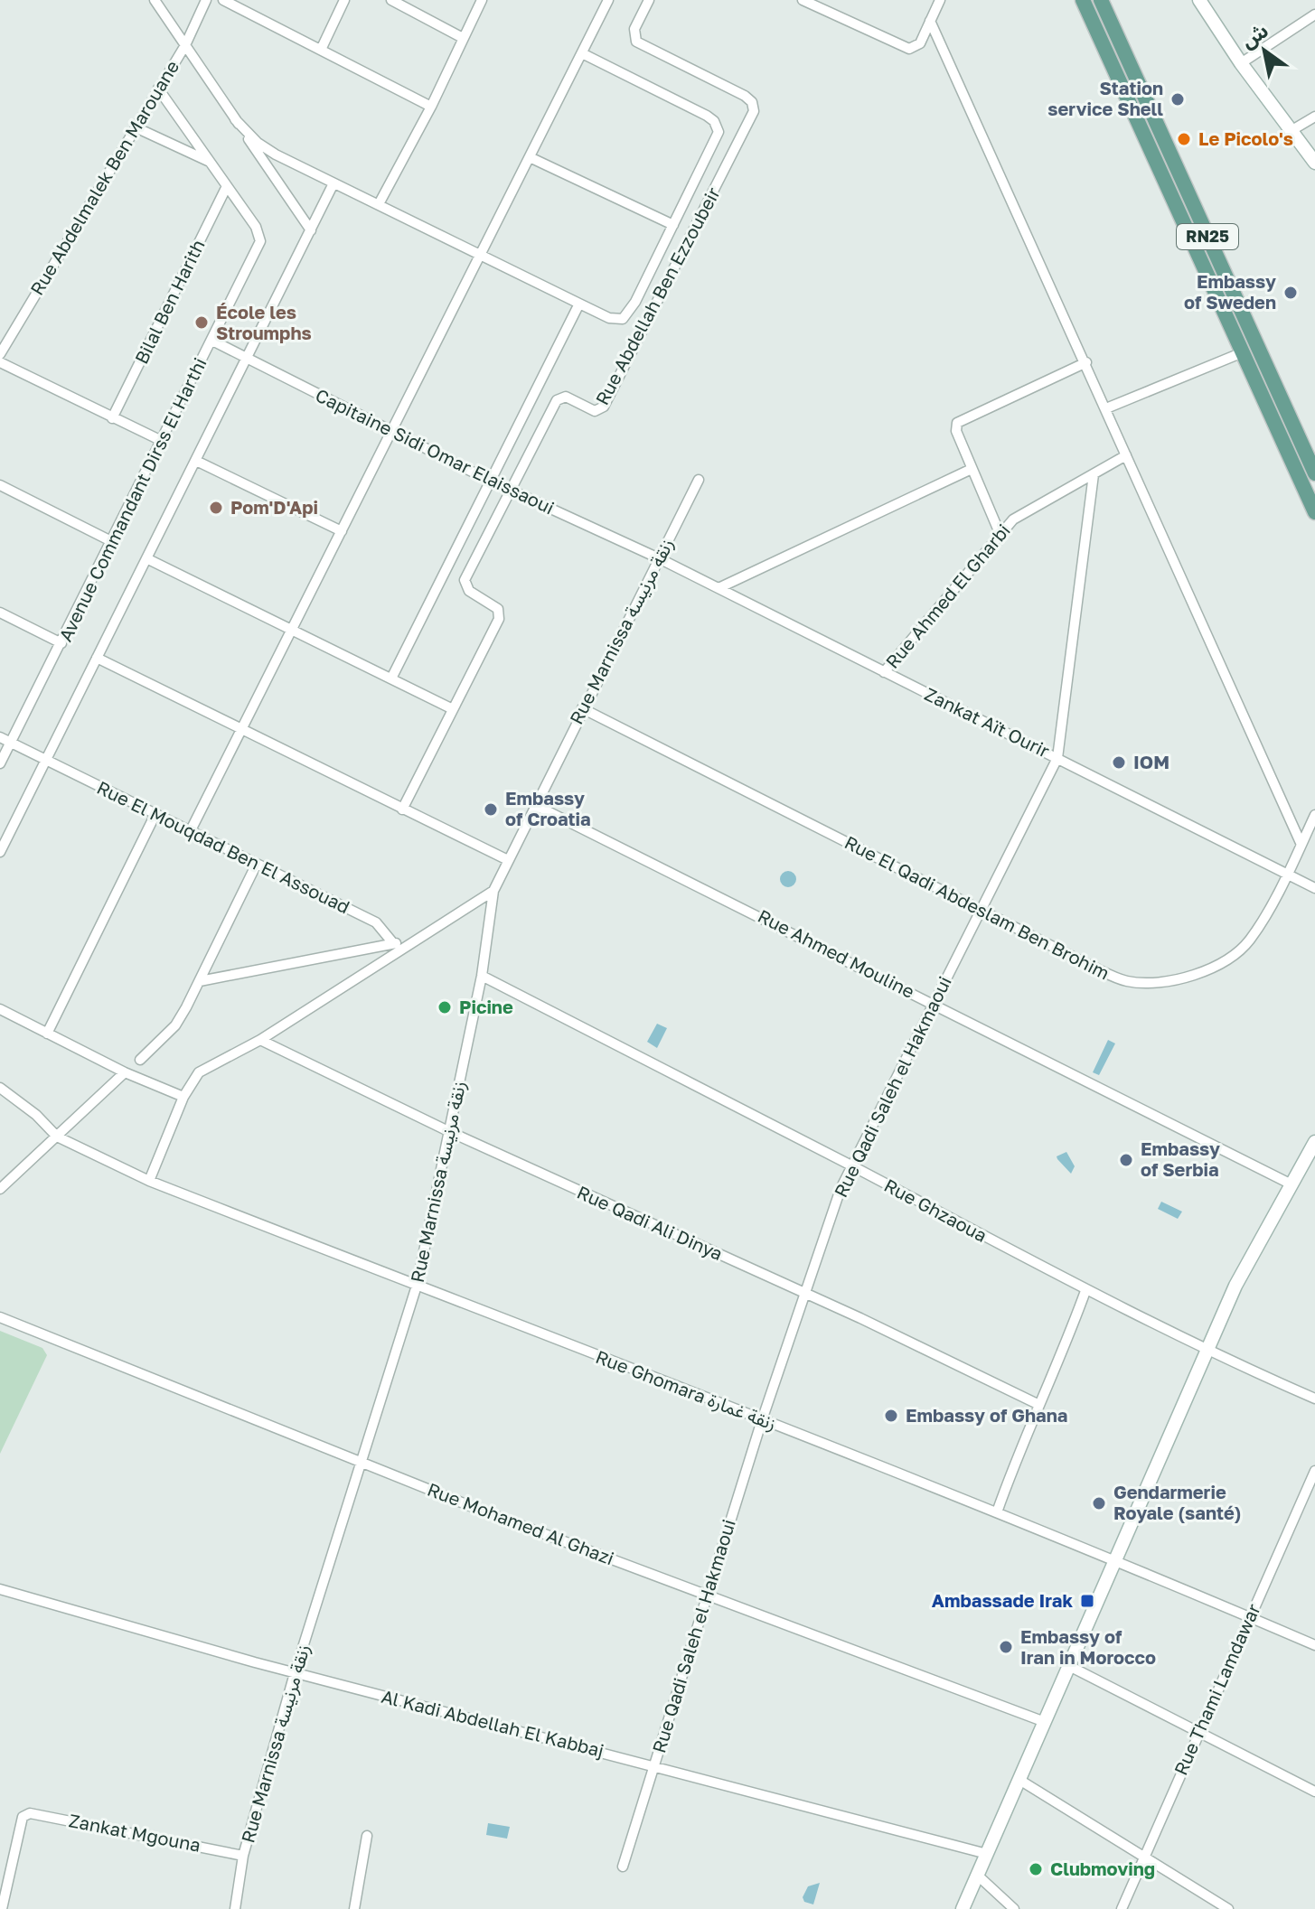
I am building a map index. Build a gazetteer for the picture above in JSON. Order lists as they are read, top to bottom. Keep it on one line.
{"streets":{"main road":["RN25"],"street":["Rue Abdelmalek Ben Marouane","Rue Abdellah Ben Ezzoubeir","Bilal Ben Harith","Capitaine Sidi Omar Elaissaoui","Avenue Commandant Dirss El Harthi","Rue Ahmed El Gharbi","Rue Marnissa زنقة مرنيسة","Zankat Aït Ourir","Rue El Mouqdad Ben El Assouad","Rue El Qadi Abdeslam Ben Brohim","Rue Ahmed Mouline","Rue Qadi Saleh el Hakmaoui","Rue Ghzaoua","Rue Qadi Ali Dinya","Rue Ghomara زنقة غمارة","Rue Mohamed Al Ghazi","Rue Thami Lamdawar","Al Kadi Abdellah El Kabbaj","Zankat Mgouna"]},"crossings":[["Rue Abdelmalek Ben Marouane","Avenue Commandant Dirss El Harthi"],["Rue Abdellah Ben Ezzoubeir","Capitaine Sidi Omar Elaissaoui"],["Bilal Ben Harith","Avenue Commandant Dirss El Harthi"],["Capitaine Sidi Omar Elaissaoui","Avenue Commandant Dirss El Harthi"],["Capitaine Sidi Omar Elaissaoui","Rue Marnissa زنقة مرنيسة"],["Capitaine Sidi Omar Elaissaoui","Zankat Aït Ourir"],["Avenue Commandant Dirss El Harthi","Rue El Mouqdad Ben El Assouad"],["Rue Ahmed El Gharbi","Zankat Aït Ourir"],["Rue Ahmed El Gharbi","Rue Qadi Saleh el Hakmaoui"],["Rue Marnissa زنقة مرنيسة","Zankat Aït Ourir"],["Rue Marnissa زنقة مرنيسة","Rue El Qadi Abdeslam Ben Brohim"],["Rue Marnissa زنقة مرنيسة","Rue Ahmed Mouline"],["Rue Marnissa زنقة مرنيسة","Rue Ghzaoua"],["Rue Marnissa زنقة مرنيسة","Rue Qadi Ali Dinya"],["Rue Marnissa زنقة مرنيسة","Rue Ghomara زنقة غمارة"],["Rue Marnissa زنقة مرنيسة","Rue Mohamed Al Ghazi"],["Rue Marnissa زنقة مرنيسة","Al Kadi Abdellah El Kabbaj"],["Rue Marnissa زنقة مرنيسة","Zankat Mgouna"],["Zankat Aït Ourir","Rue El Qadi Abdeslam Ben Brohim"],["Zankat Aït Ourir","Rue Qadi Saleh el Hakmaoui"],["Rue El Qadi Abdeslam Ben Brohim","Rue Qadi Saleh el Hakmaoui"],["Rue Ahmed Mouline","Rue Qadi Saleh el Hakmaoui"],["Rue Qadi Saleh el Hakmaoui","Rue Ghzaoua"],["Rue Qadi Saleh el Hakmaoui","Rue Qadi Ali Dinya"],["Rue Qadi Saleh el Hakmaoui","Rue Ghomara زنقة غمارة"],["Rue Qadi Saleh el Hakmaoui","Rue Mohamed Al Ghazi"],["Rue Qadi Saleh el Hakmaoui","Al Kadi Abdellah El Kabbaj"],["Rue Ghomara زنقة غمارة","Rue Thami Lamdawar"]],"places":{"other":["Station service Shell","Le Picolo's","Embassy of Sweden","École les Stroumphs","Pom'D'Api","IOM","Embassy of Croatia","Picine","Embassy of Serbia","Embassy of Ghana","Gendarmerie Royale (santé)","Embassy of Iran in Morocco","Clubmoving"],"transit":["Ambassade Irak"]},"north":"top left"}
